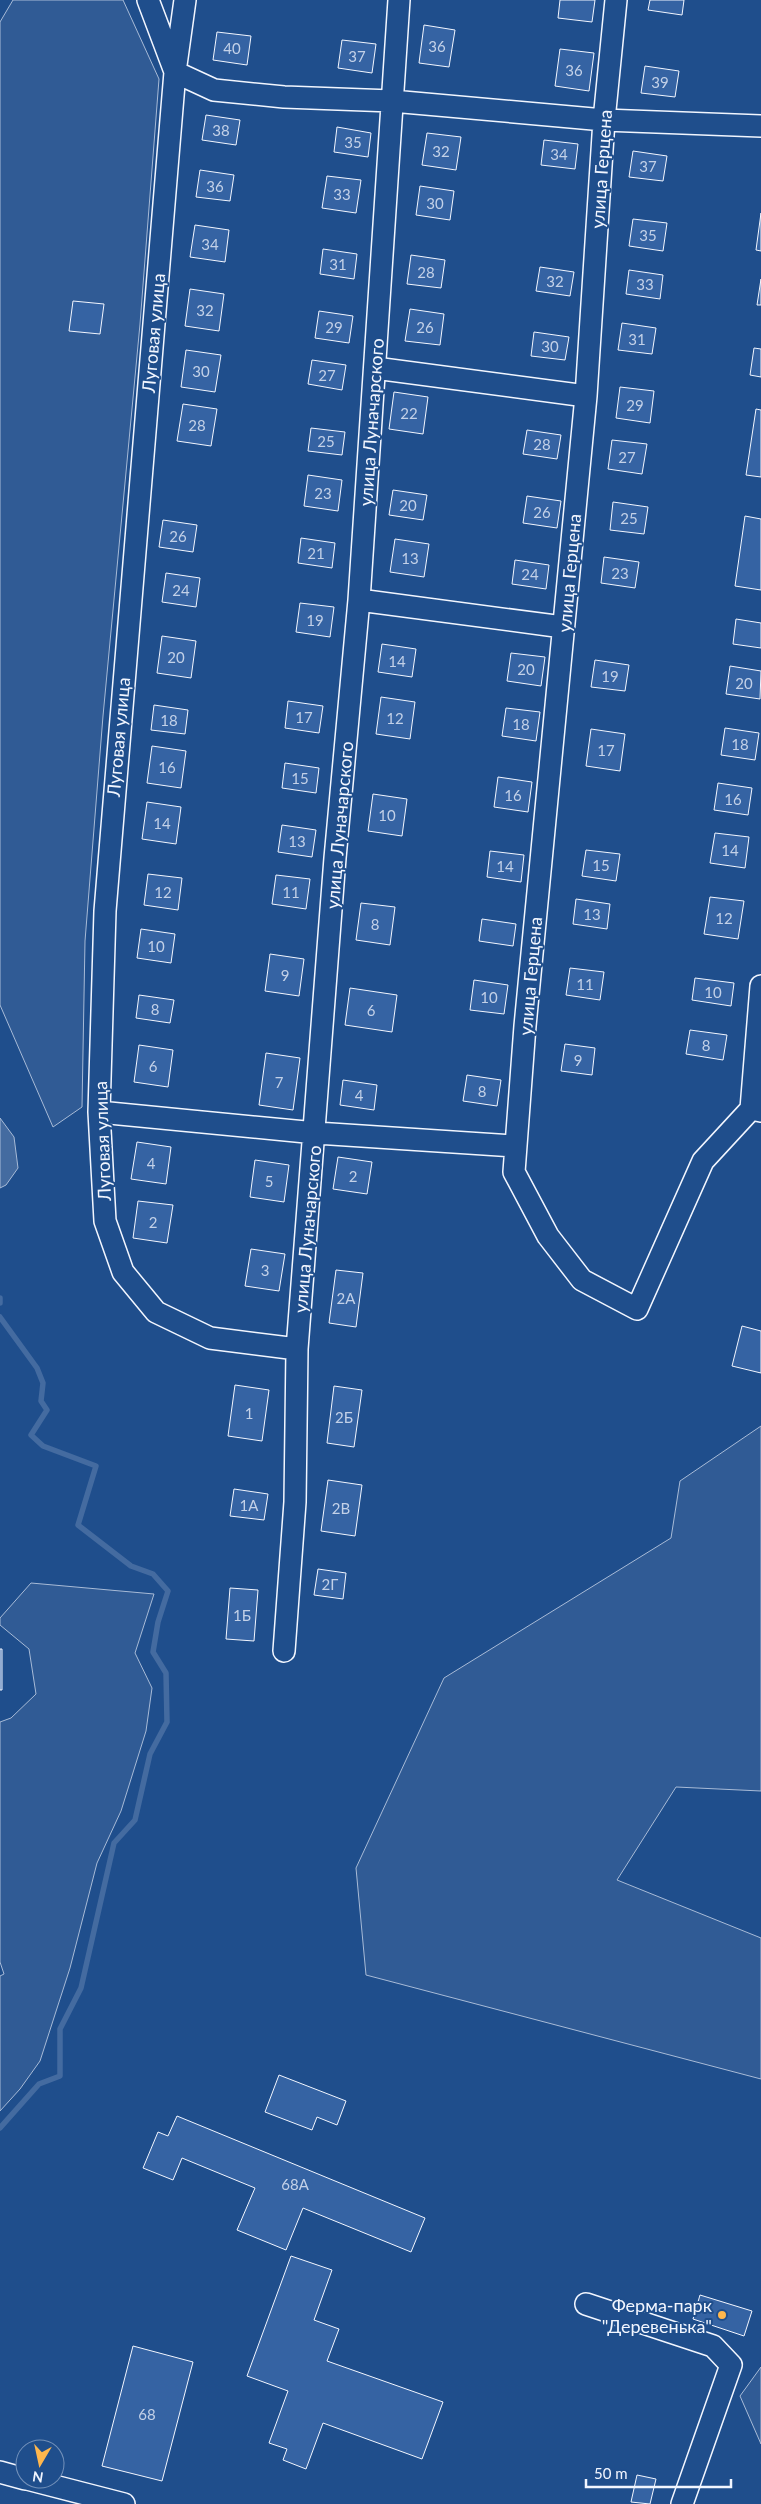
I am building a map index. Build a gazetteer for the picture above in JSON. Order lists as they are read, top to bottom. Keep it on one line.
{"streets":{"street":["улица Герцена","Луговая улица","улица Луначарского"]},"crossings":[["Луговая улица","улица Луначарского"]],"places":["Ферма-парк \"Деревенька\""],"house_numbers":["36","40","37","36","39","38","35","32","34","37","36","33","30","35","34","31","28","32","33","32","29","26","31","30","30","27","29","22","28","25","28","27","23","20","26","25","26","21","13","23","24","24","19","20","14","20","19","20","17","12","18","18","18","17","16","15","16","16","10","14","13","14","15","14","12","11","13","12","8","10","9","11","10","10","8","6","8","9","6","7","8","4","4","2","5","2","3","2А","1","2Б","1А","2В","2Г","1Б","68А","68"],"scale_bar":"50 m","north":"bottom"}
